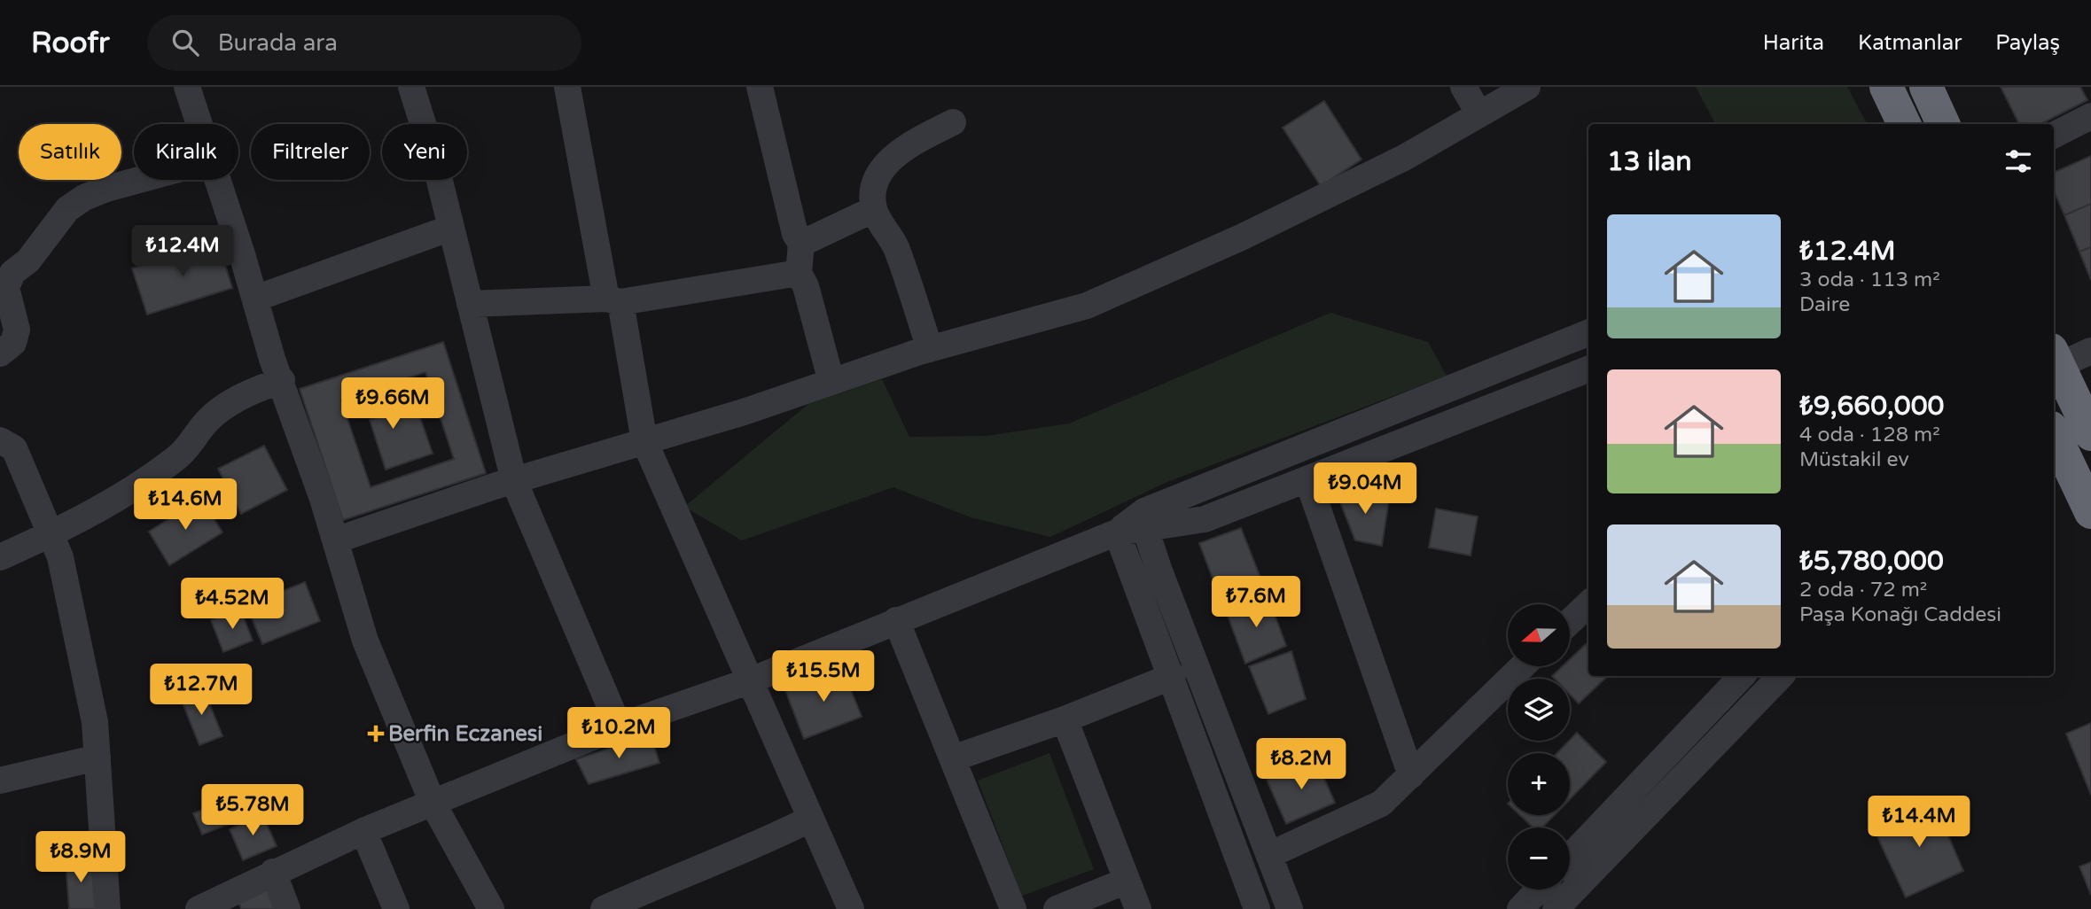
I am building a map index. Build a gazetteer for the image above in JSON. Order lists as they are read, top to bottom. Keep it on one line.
{"places":{"health":["Berfin Eczanesi"]},"north":"left","page":{"header":"Roofr","search":"Burada ara","nav":["Harita","Katmanlar","Paylaş"],"chip":["Satılık","Kiralık","Filtreler","Yeni"],"heading":"13 ilan","list":[{"name":"₺12.4M","note":"3 oda · 113 m² · Daire"},{"name":"₺9,660,000","note":"4 oda · 128 m² · Müstakil ev"},{"name":"₺5,780,000","note":"2 oda · 72 m² · Paşa Konağı Caddesi"}],"price":["₺12.4M","₺9.66M","₺9.04M","₺14.6M","₺7.6M","₺4.52M","₺15.5M","₺12.7M","₺10.2M","₺8.2M","₺5.78M","₺14.4M","₺8.9M"],"map_buttons":["+","−"]}}
